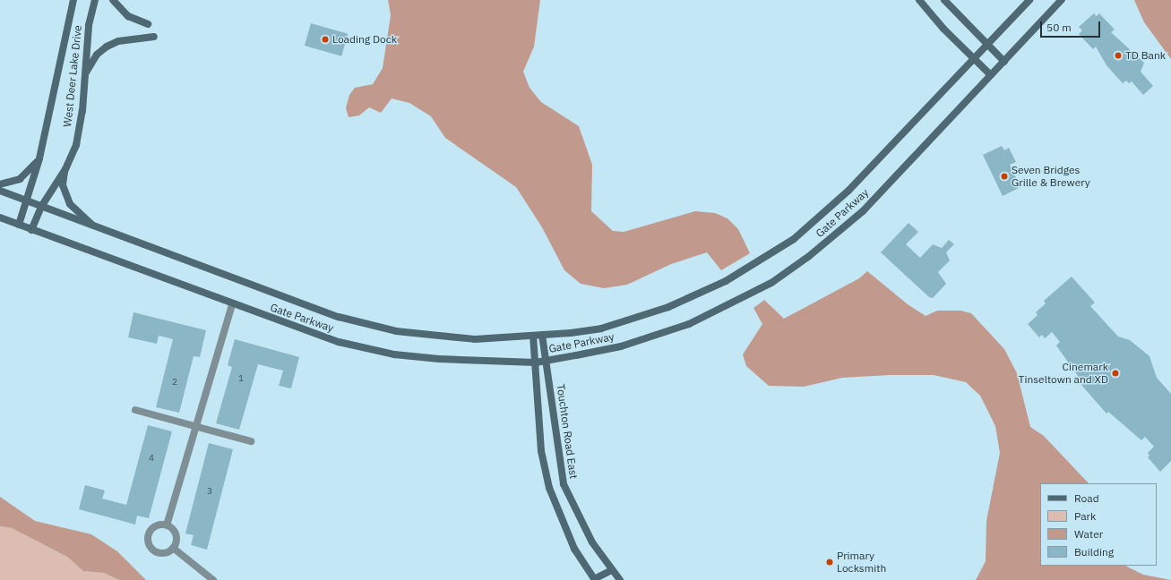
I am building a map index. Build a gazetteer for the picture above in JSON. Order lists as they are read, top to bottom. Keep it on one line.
{"streets":{"main road":["West Deer Lake Drive","Gate Parkway","Touchton Road East"]},"crossings":[["West Deer Lake Drive","Gate Parkway"],["Gate Parkway","Touchton Road East"]],"places":["Loading Dock","TD Bank","Seven Bridges Grille & Brewery","Cinemark Tinseltown and XD","Primary Locksmith"],"house_numbers":["1","2","4","3"],"legend":["Road","Park","Water","Building"],"scale_bar":"50 m"}
